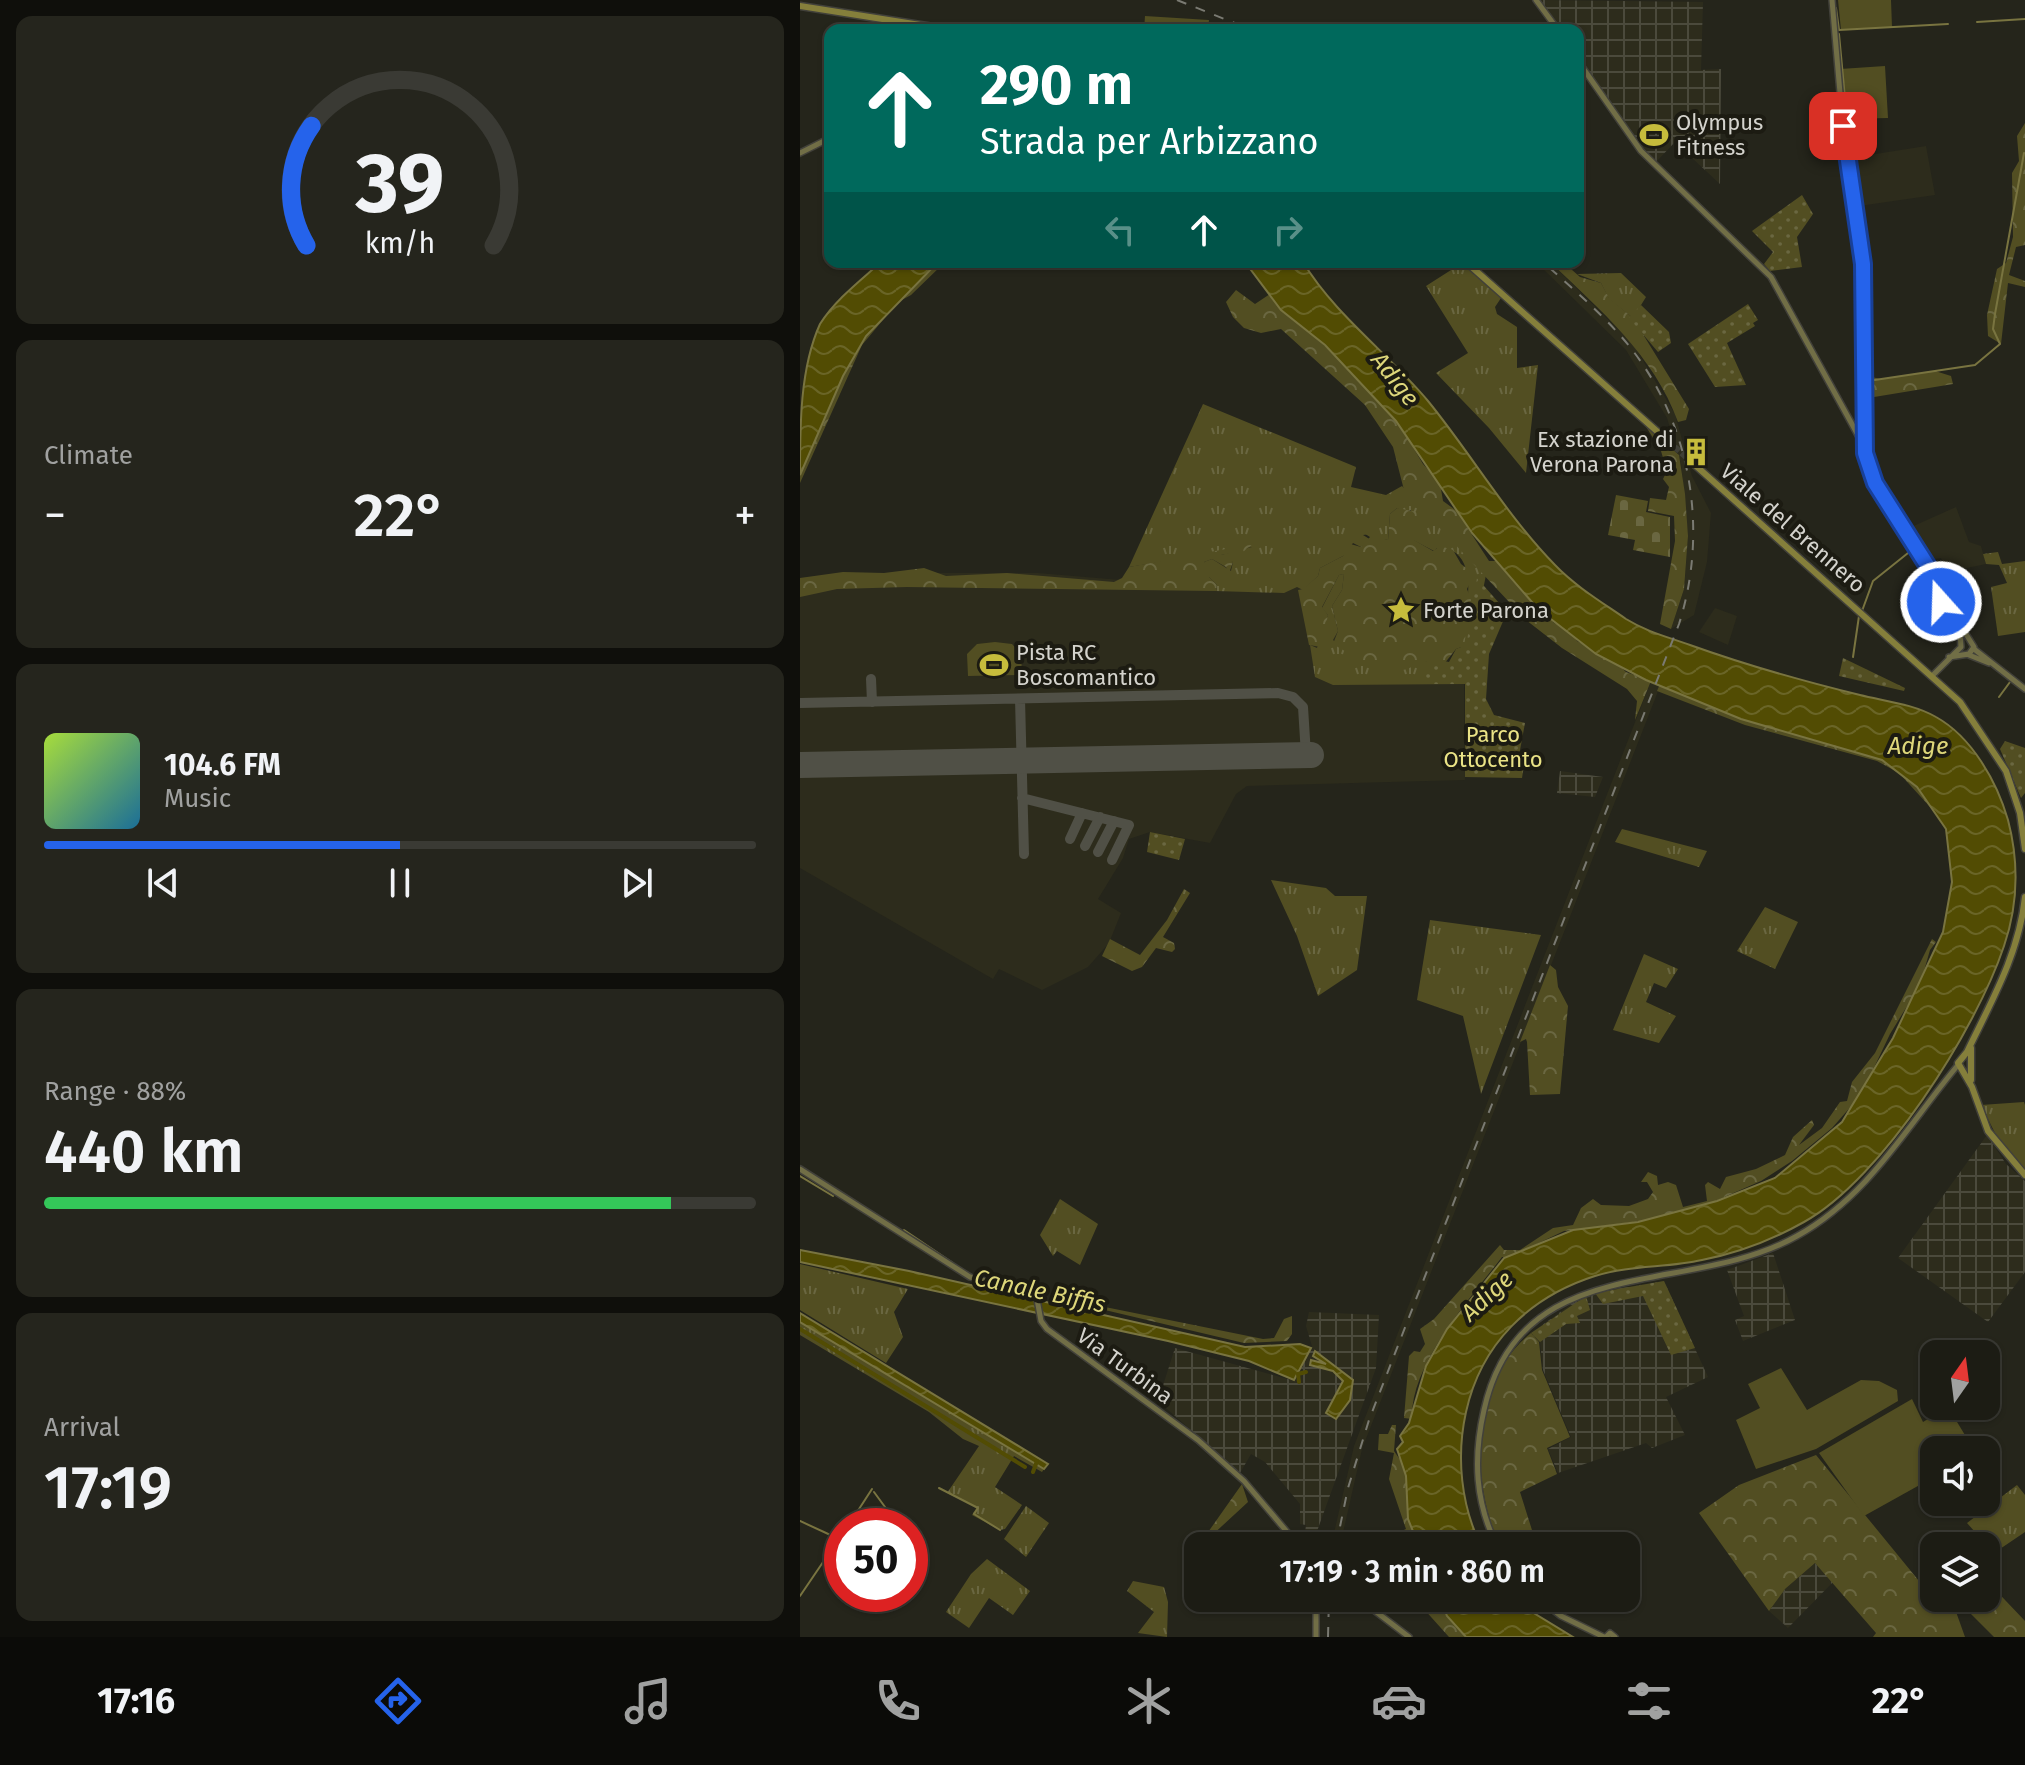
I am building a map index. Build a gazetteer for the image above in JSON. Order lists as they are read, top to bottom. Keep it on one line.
{"streets":{"main road":["Viale del Brennero"],"street":["Via Turbina"]},"water":["Adige","Canale Biffis"],"parks":["Parco Ottocento"],"places":{"sports":["Olympus Fitness","Pista RC Boscomantico"],"building":["Ex stazione di Verona Parona"],"place":["Forte Parona"]},"north":"top","page":{"turn":["290 m","Strada per Arbizzano"],"tile":["Climate",["Range · 88%","440 km"],["Arrival","17:19"]],"heat":["−","22°","+"],"song":["104.6 FM","Music"],"limit":"50","trip":"17:19 · 3 min · 860 m","tabs":["17:16","22°"],"gauge":["39","km/h"]}}
